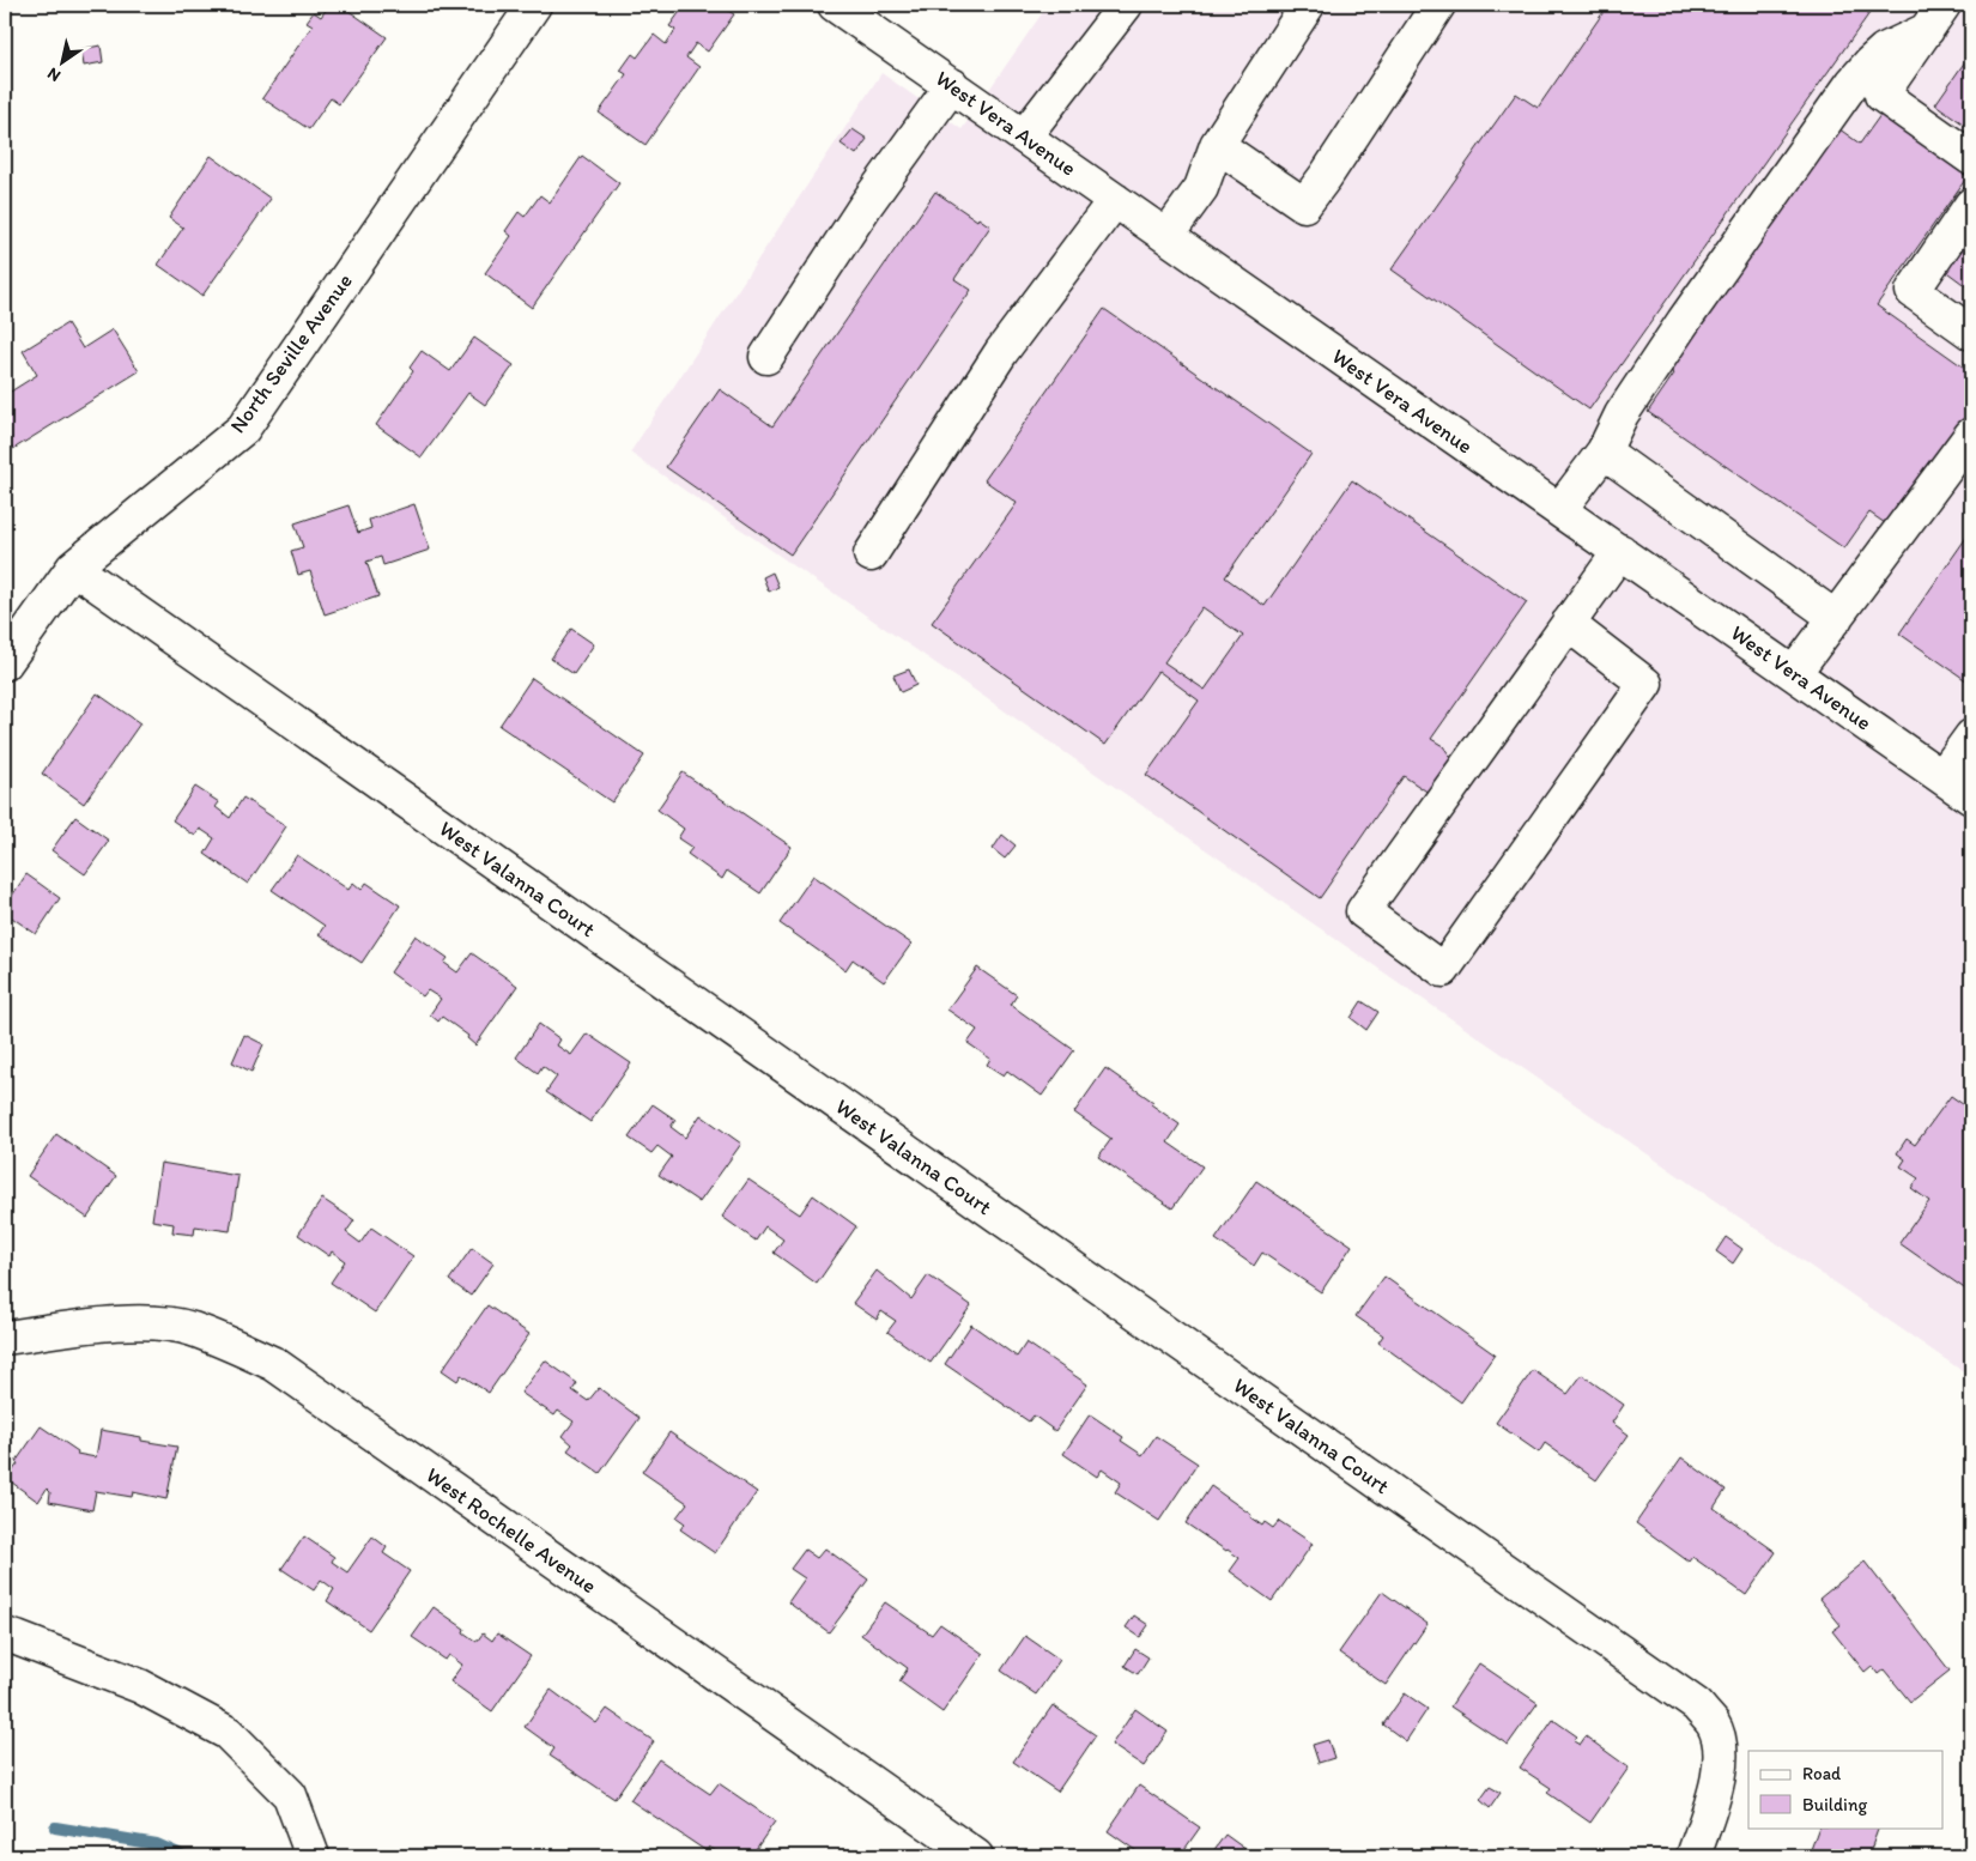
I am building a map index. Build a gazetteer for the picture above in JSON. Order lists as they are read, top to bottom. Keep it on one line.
{"streets":{"street":["West Vera Avenue","North Seville Avenue","West Valanna Court","West Rochelle Avenue"]},"crossings":[["North Seville Avenue","West Valanna Court"]],"legend":["Road","Building"],"north":"bottom left"}
